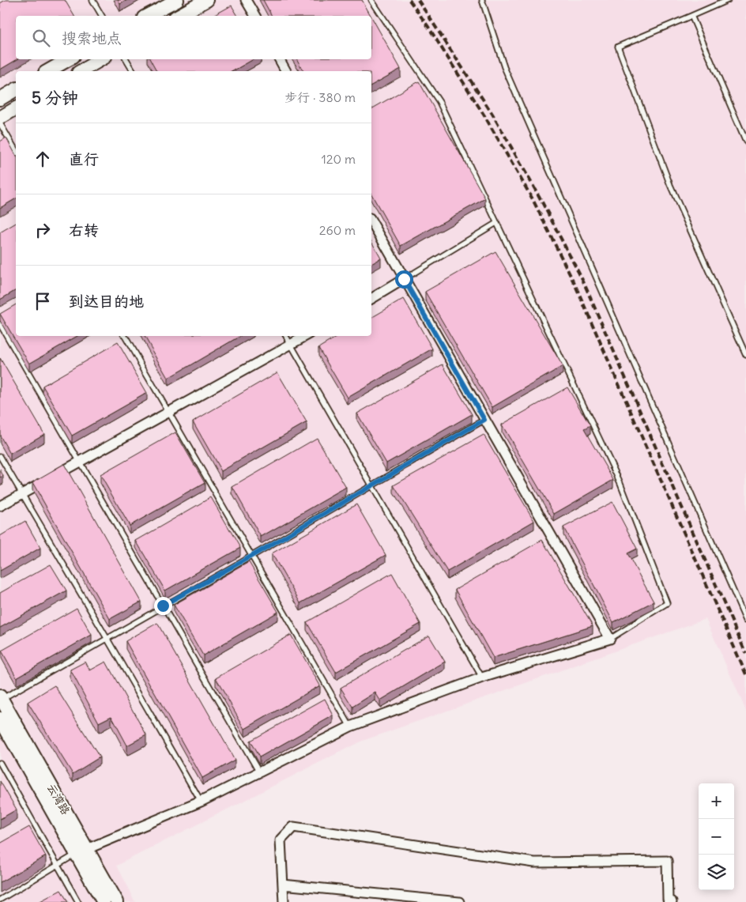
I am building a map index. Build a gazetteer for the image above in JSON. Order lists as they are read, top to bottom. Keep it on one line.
{"streets":{"main road":["云湾路"]},"page":{"search":"搜索地点","heading":["5 分钟","步行 · 380 m"],"list":[["直行","120 m"],["右转","260 m"],"到达目的地"],"map_buttons":["+","−"]}}
